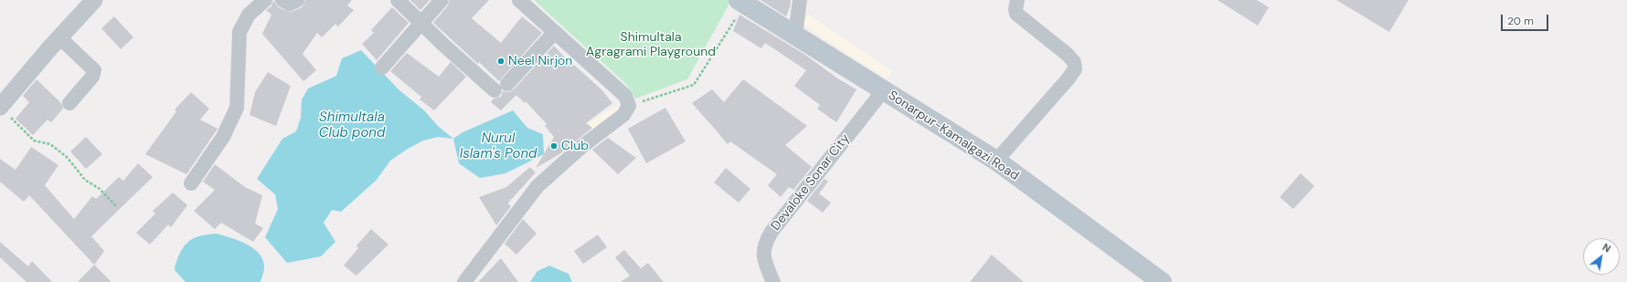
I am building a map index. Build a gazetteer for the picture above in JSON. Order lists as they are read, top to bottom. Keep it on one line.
{"streets":{"main road":["Sonarpur-Kamalgazi Road"],"street":["Devaloke Sonar City"]},"crossings":[["Sonarpur-Kamalgazi Road","Devaloke Sonar City"]],"water":["Shimultala Club pond","Nurul Islam's Pond"],"parks":["Shimultala Agragrami Playground"],"places":["Neel Nirjon","Club"],"scale_bar":"20 m","north":"top right"}
